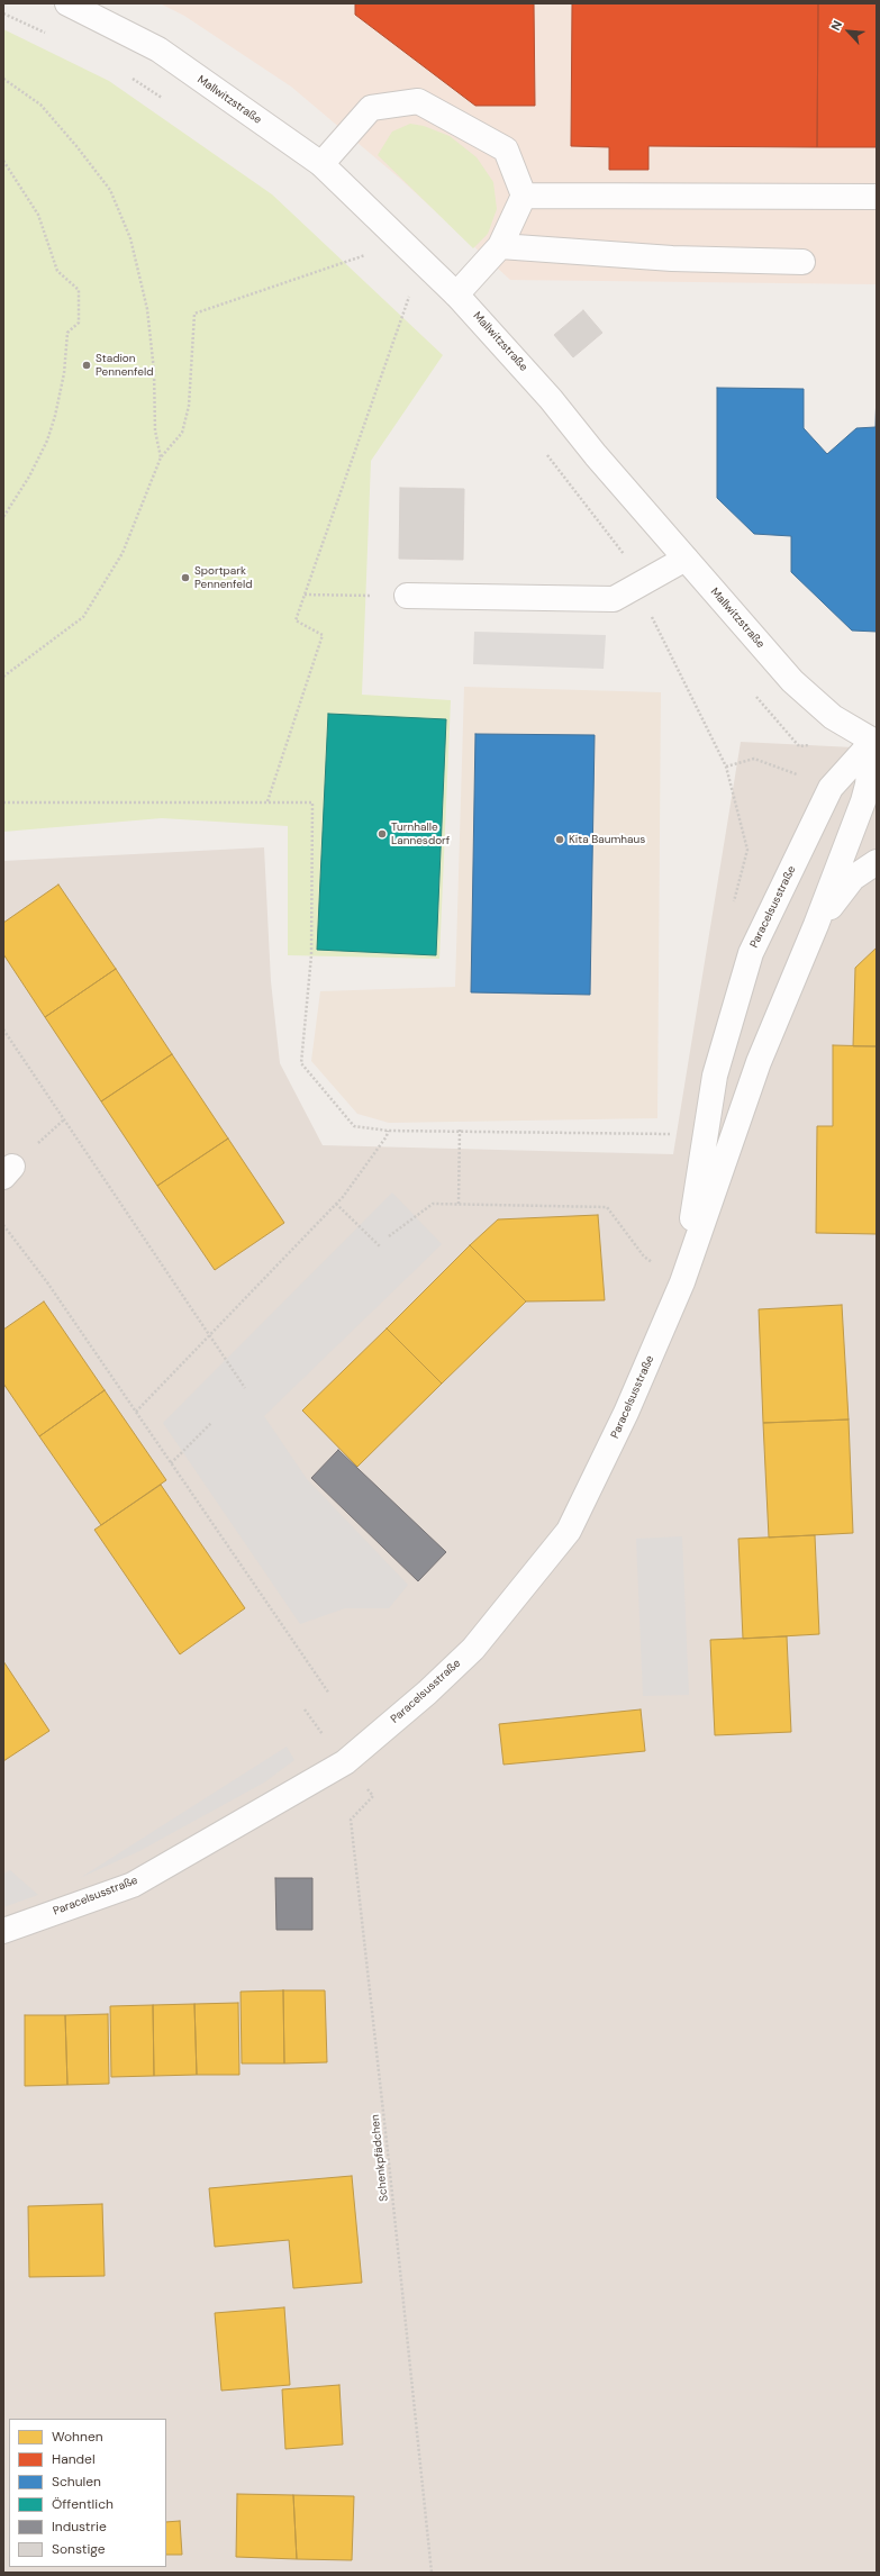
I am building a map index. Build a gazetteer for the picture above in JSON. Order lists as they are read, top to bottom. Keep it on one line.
{"streets":{"street":["Mallwitzstraße","Paracelsusstraße"],"path":["Schenkpfädchen"]},"crossings":[["Mallwitzstraße","Paracelsusstraße"],["Paracelsusstraße","Schenkpfädchen"]],"places":["Stadion Pennenfeld","Sportpark Pennenfeld","Turnhalle Lannesdorf","Kita Baumhaus"],"legend":["Wohnen","Handel","Schulen","Öffentlich","Industrie","Sonstige"],"north":"top left"}
